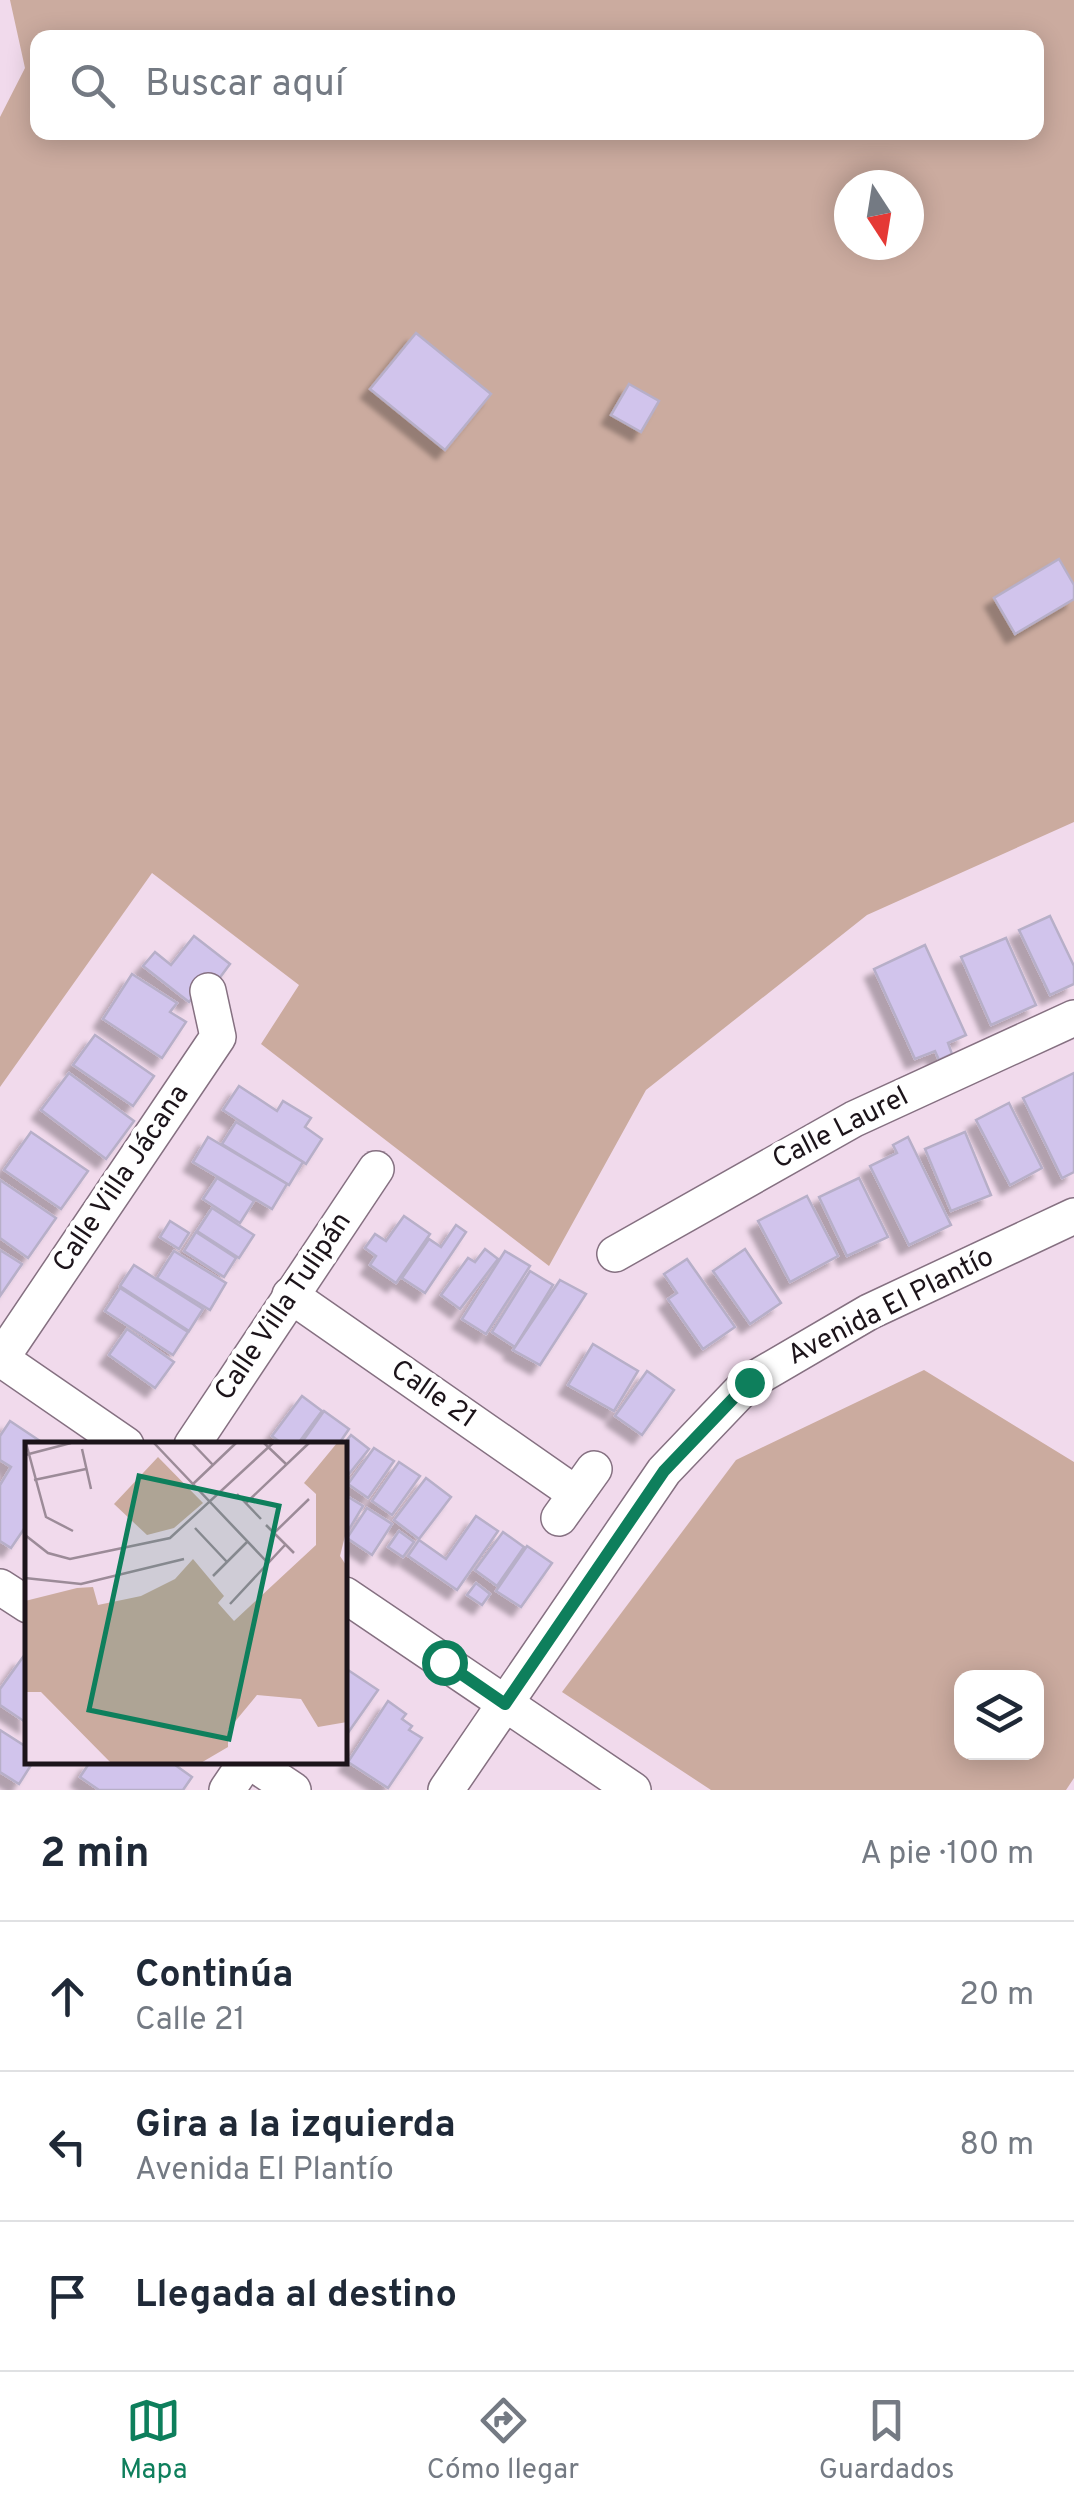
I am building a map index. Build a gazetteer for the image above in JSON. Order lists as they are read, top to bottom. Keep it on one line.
{"streets":{"street":["Calle Laurel","Calle Villa Jácana","Calle Villa Tulipán","Avenida El Plantío","Calle 21"]},"crossings":[["Calle Villa Tulipán","Calle 21"]],"north":"bottom","page":{"search":"Buscar aquí","heading":["2 min","A pie · 100 m"],"list":[["Continúa","Calle 21","20 m"],["Gira a la izquierda","Avenida El Plantío","80 m"],"Llegada al destino"],"nav":["Mapa","Cómo llegar","Guardados"]}}
